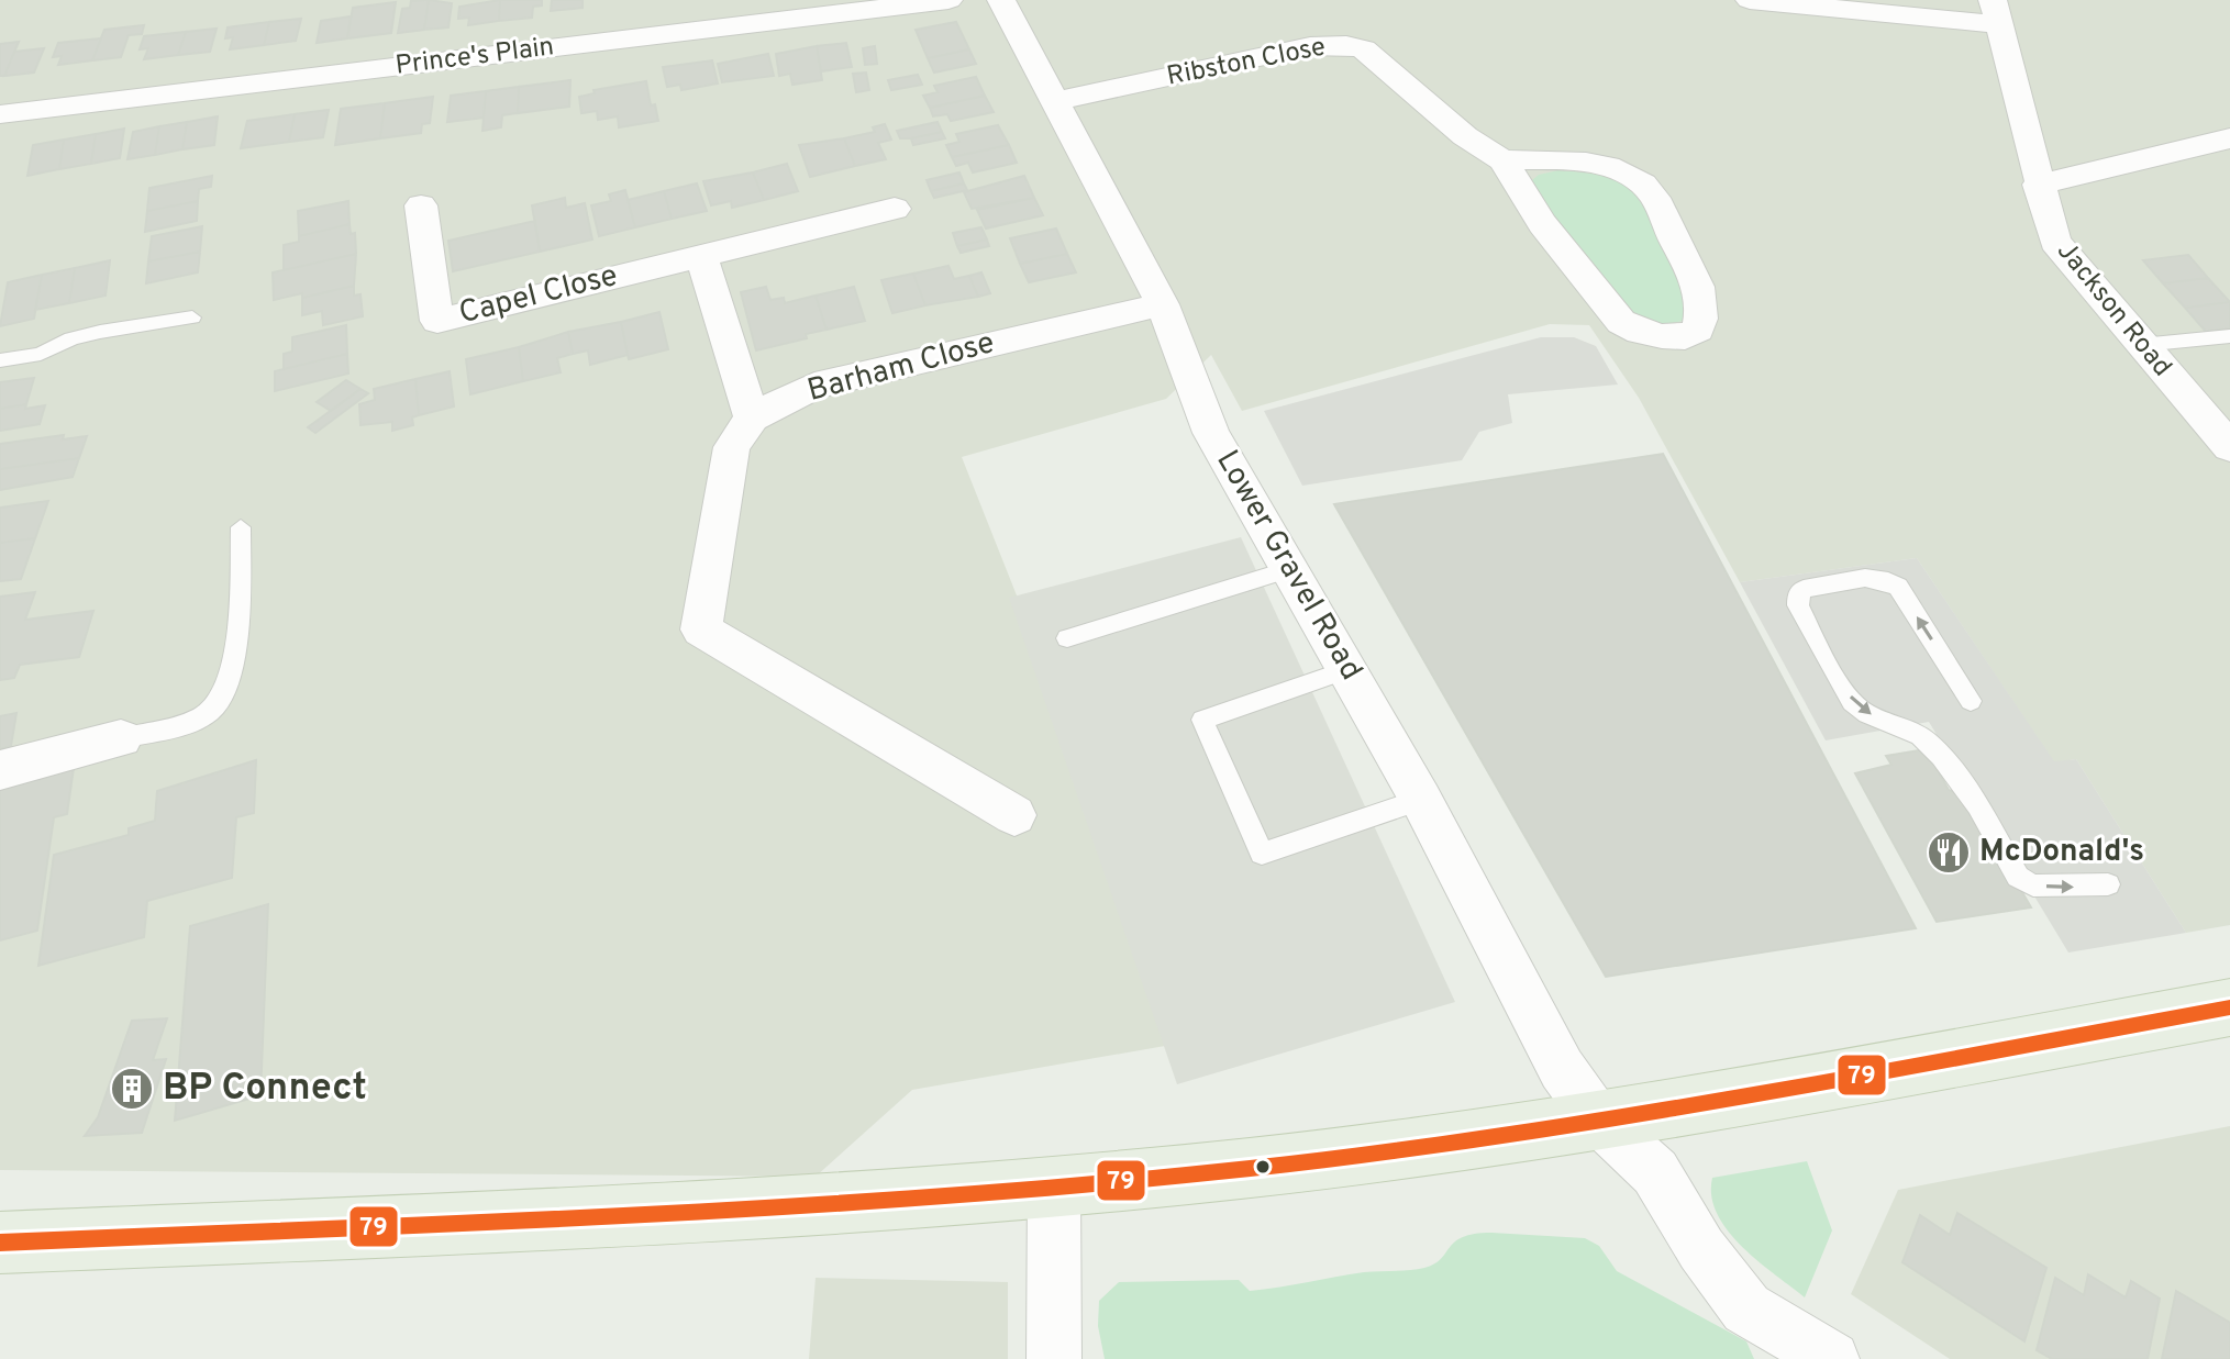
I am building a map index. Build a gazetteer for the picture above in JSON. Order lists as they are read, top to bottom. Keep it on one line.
{"streets":{"street":["Prince's Plain","Ribston Close","Capel Close","Jackson Road","Barham Close","Lower Gravel Road"]},"crossings":[["Ribston Close","Lower Gravel Road"],["Barham Close","Lower Gravel Road"]],"places":{"restaurant":["McDonald's"],"building":["BP Connect"]},"lines":["transit line 79"]}
